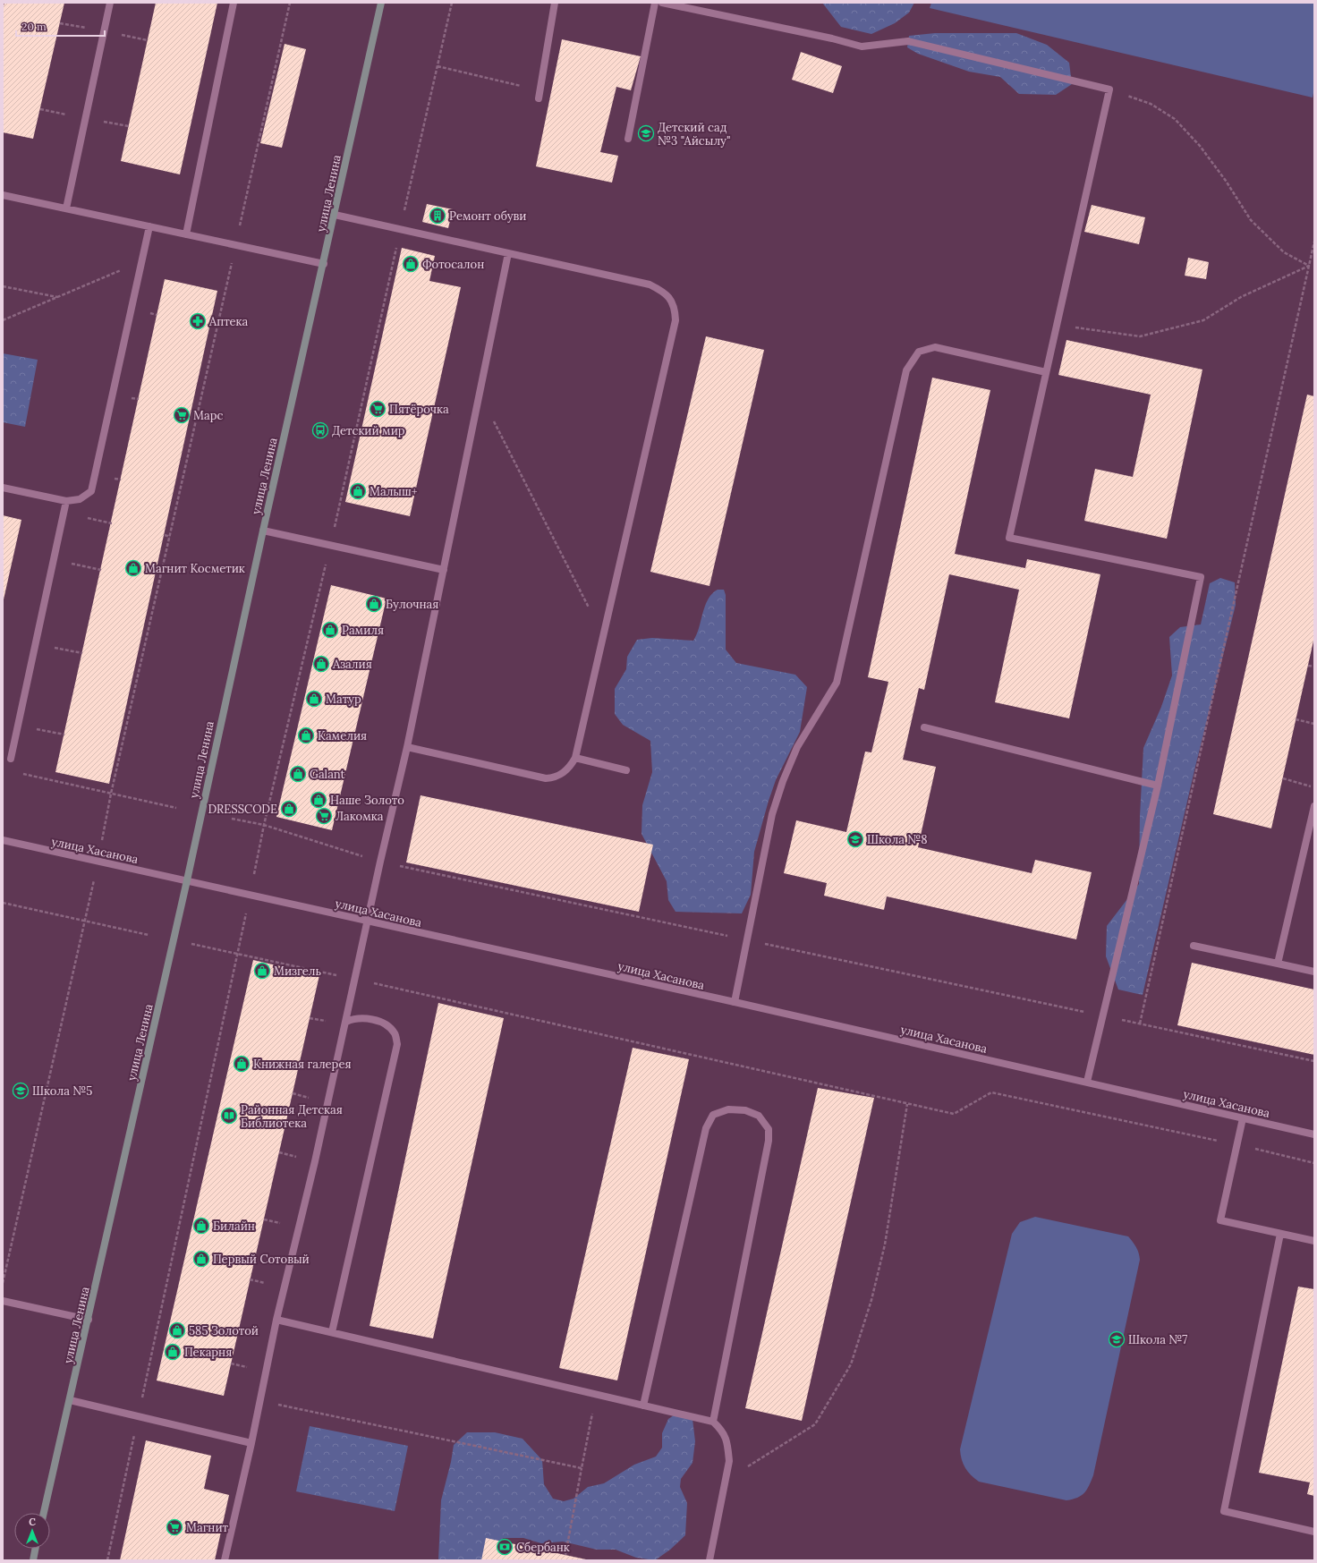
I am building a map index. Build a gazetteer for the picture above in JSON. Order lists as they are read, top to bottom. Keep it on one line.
{"streets":{"main road":["улица Ленина"],"street":["улица Хасанова"]},"crossings":[["улица Ленина","улица Хасанова"]],"places":{"school or university":["Детский сад №3 \"Айсылу\"","Школа №8","Школа №5","Школа №7"],"building":["Ремонт обуви"],"shop":["Фотосалон","Малыш+","Магнит Косметик","Булочная","Рамиля","Азалия","Матур","Камелия","Galant","Наше Золото","DRESSCODE","Мизгель","Книжная галерея","Билайн","Первый Сотовый","585 Золотой","Пекарня"],"pharmacy":["Аптека"],"supermarket":["Пятёрочка","Марс","Лакомка","Магнит"],"bus stop":["Детский мир"],"library":["Районная Детская Библиотека"],"bank":["Сбербанк"]},"scale_bar":"20 m","north":"top"}
